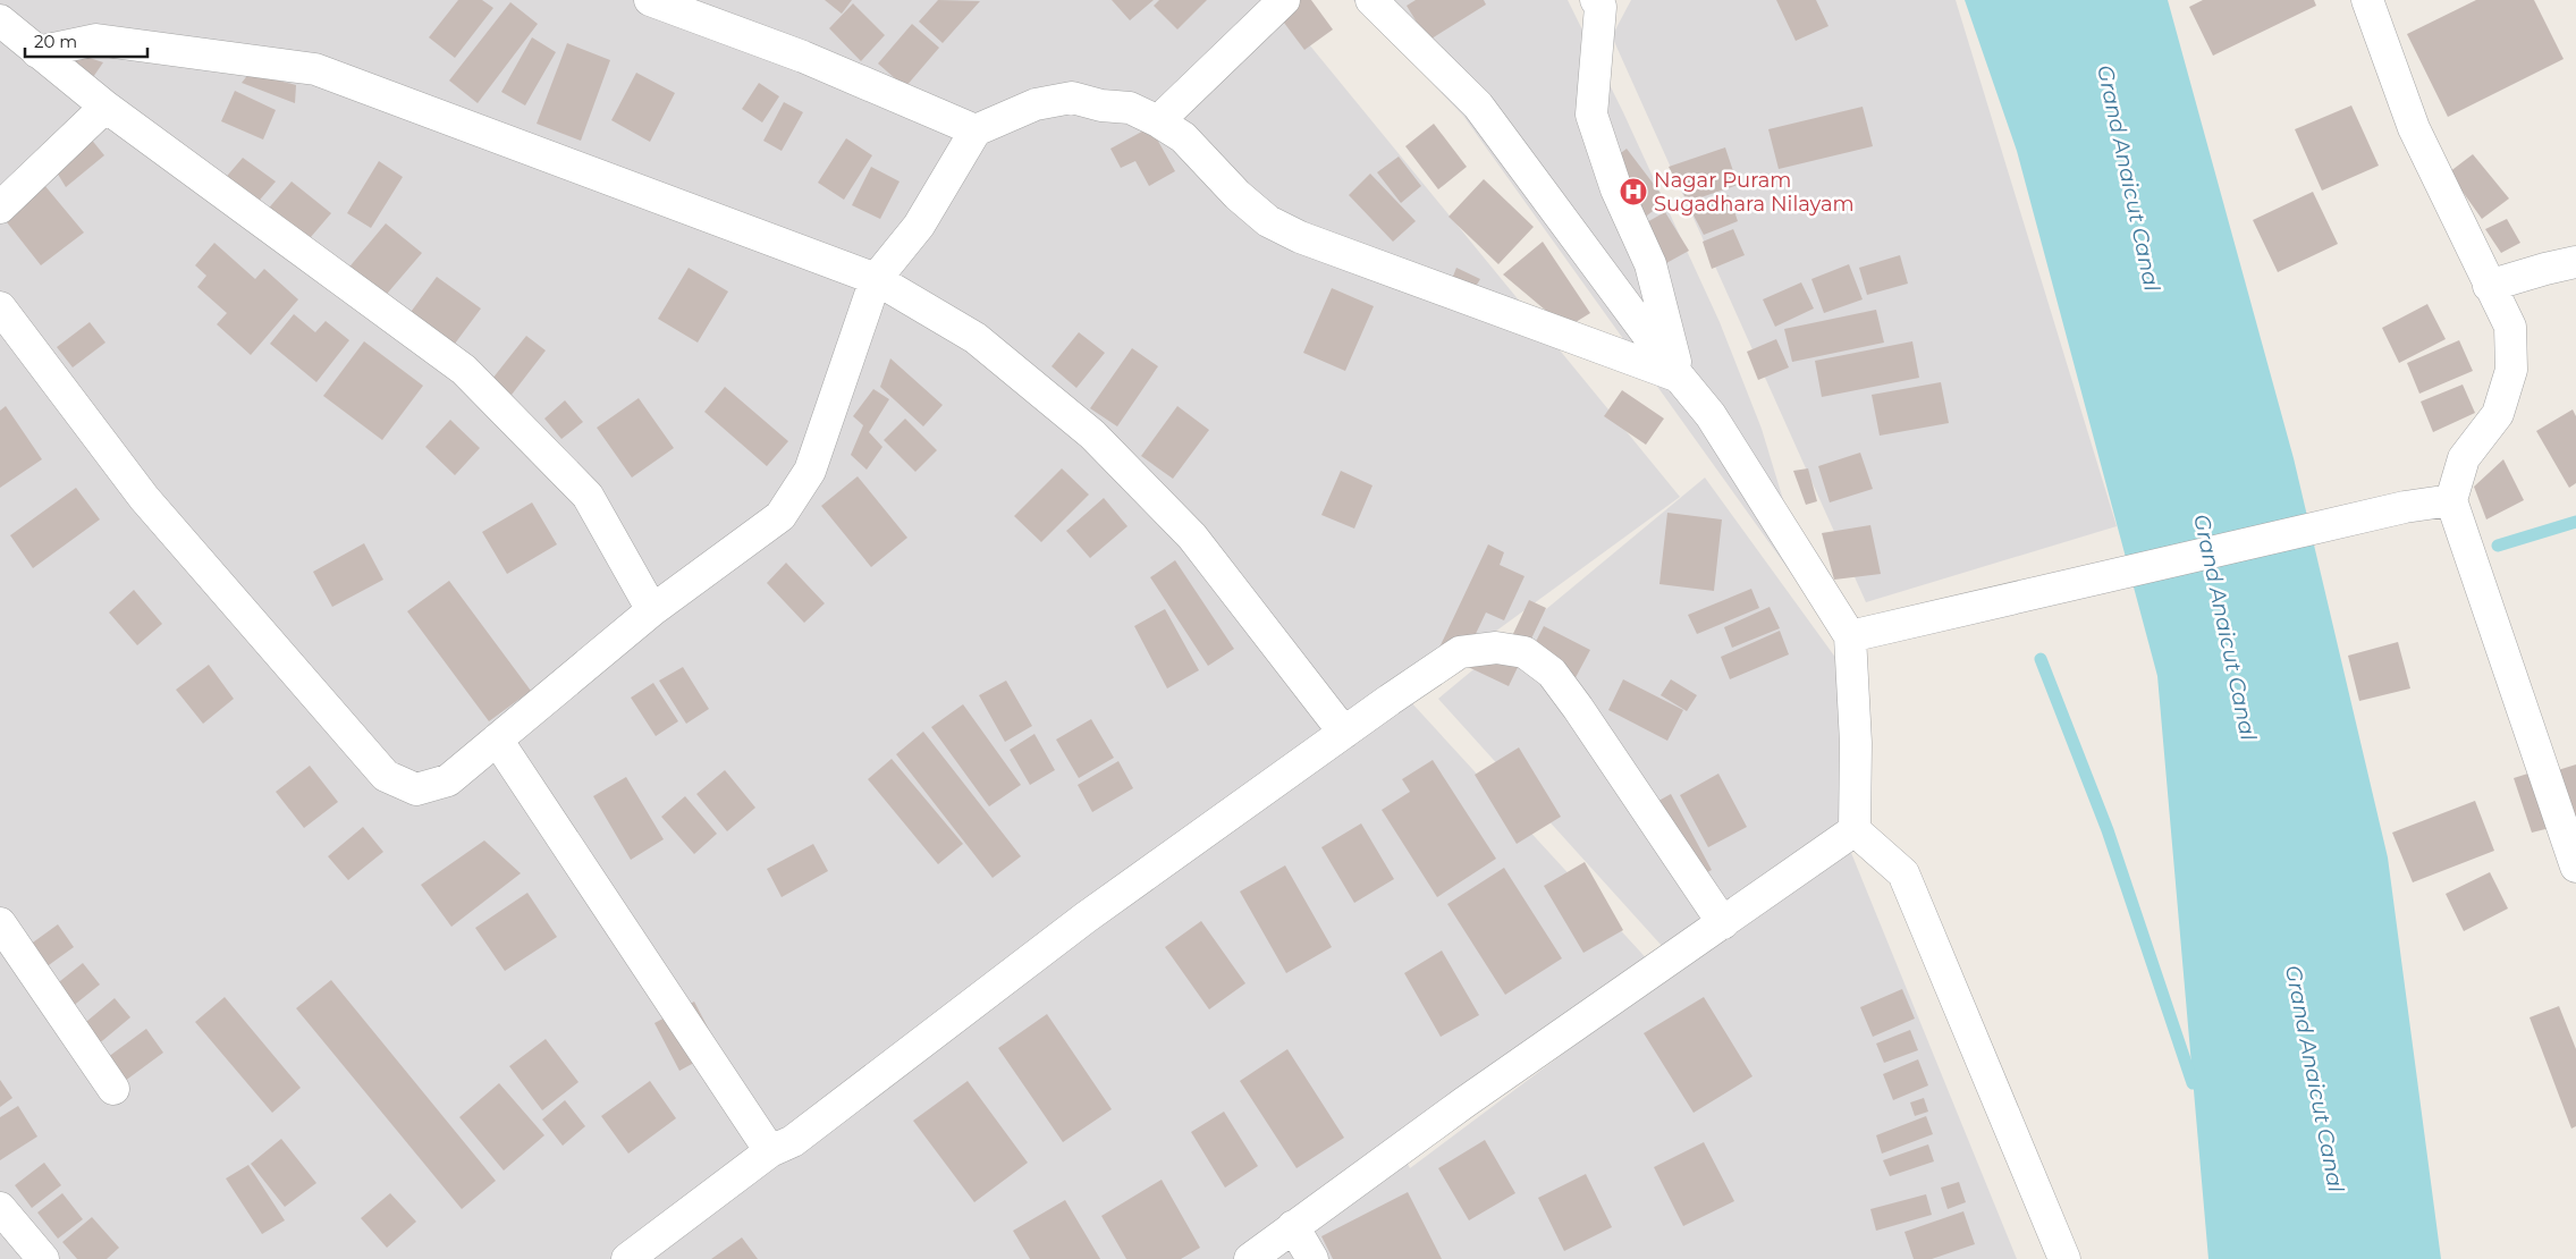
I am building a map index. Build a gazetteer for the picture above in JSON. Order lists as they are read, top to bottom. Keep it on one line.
{"water":["Grand Anaicut Canal"],"places":{"hospital":["Nagar Puram Sugadhara Nilayam"]},"scale_bar":"20 m"}
